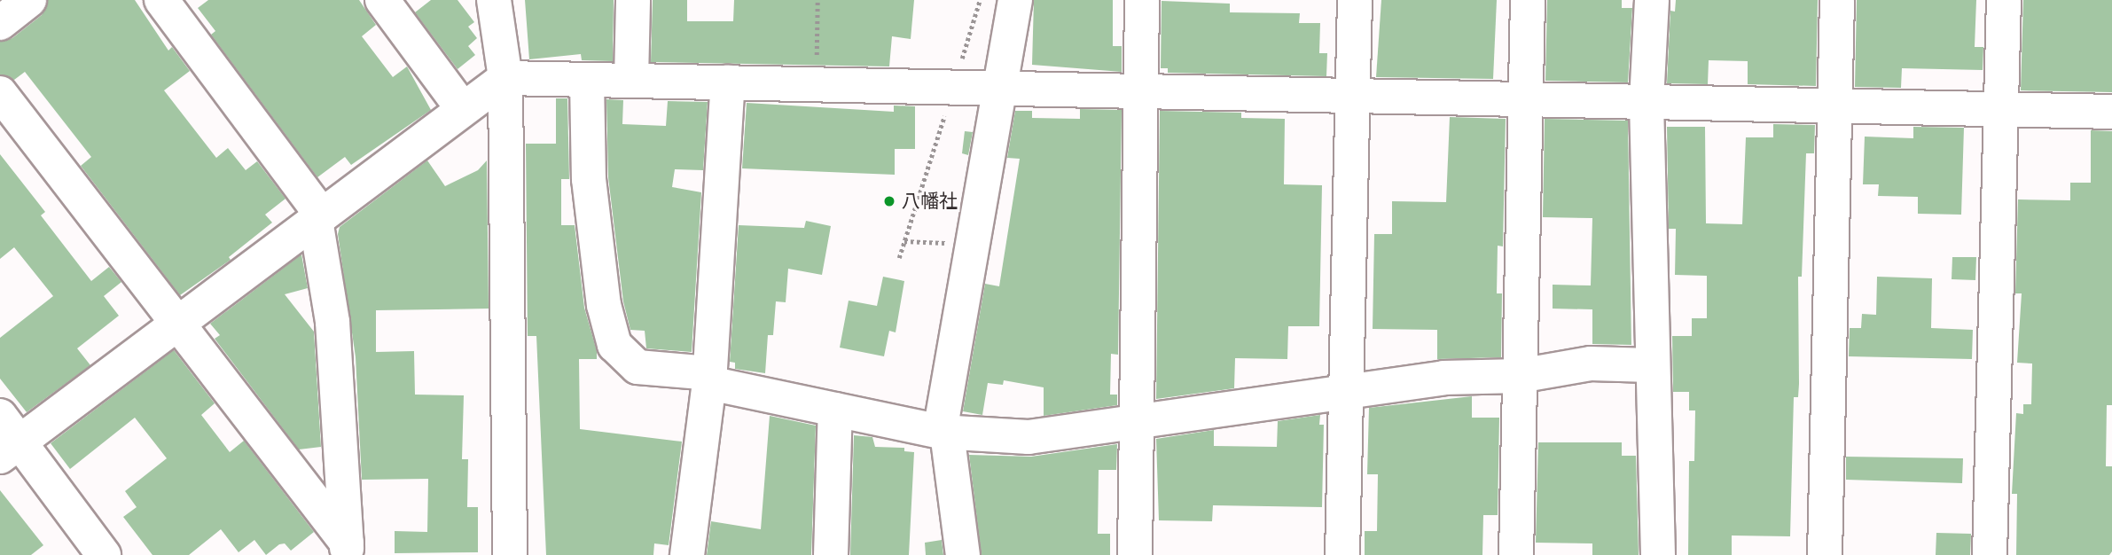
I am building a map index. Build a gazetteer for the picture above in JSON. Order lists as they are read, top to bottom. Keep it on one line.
{"places":["八幡社"]}
